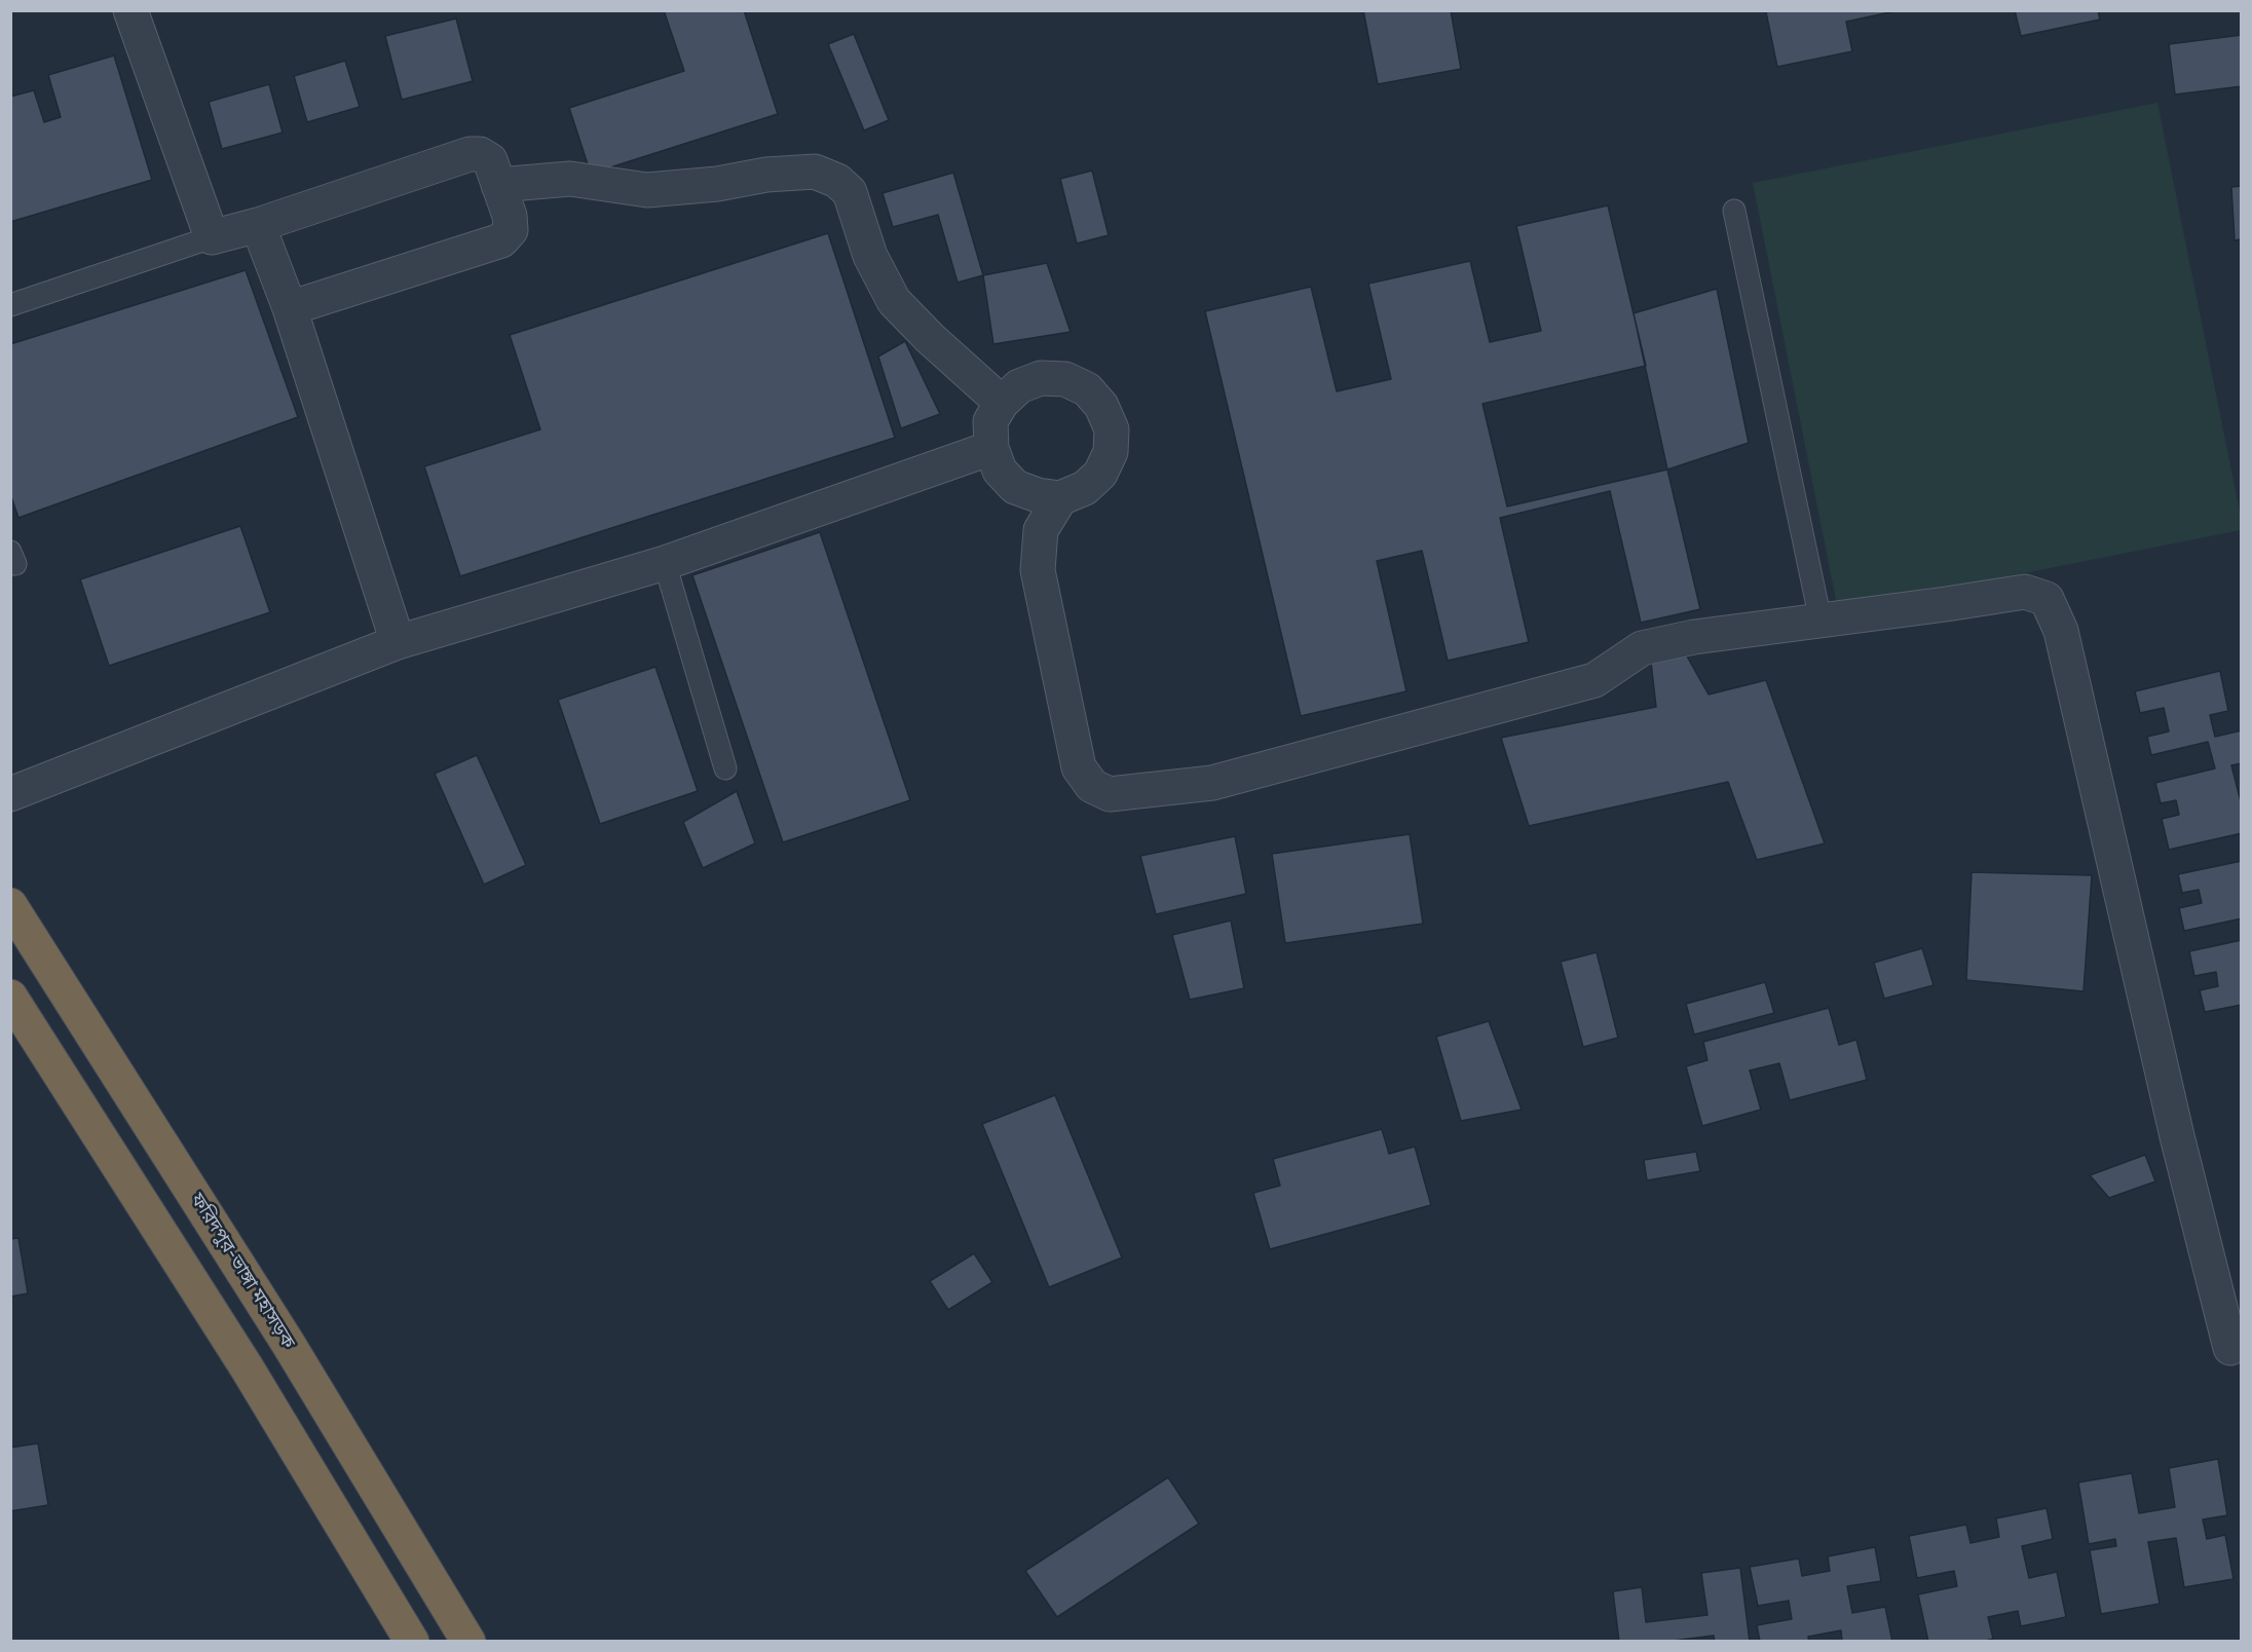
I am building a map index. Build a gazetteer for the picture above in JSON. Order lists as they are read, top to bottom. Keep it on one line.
{"streets":{"highway":["ফরিদপুর-ভাঙ্গা মহাসড়ক"]}}
